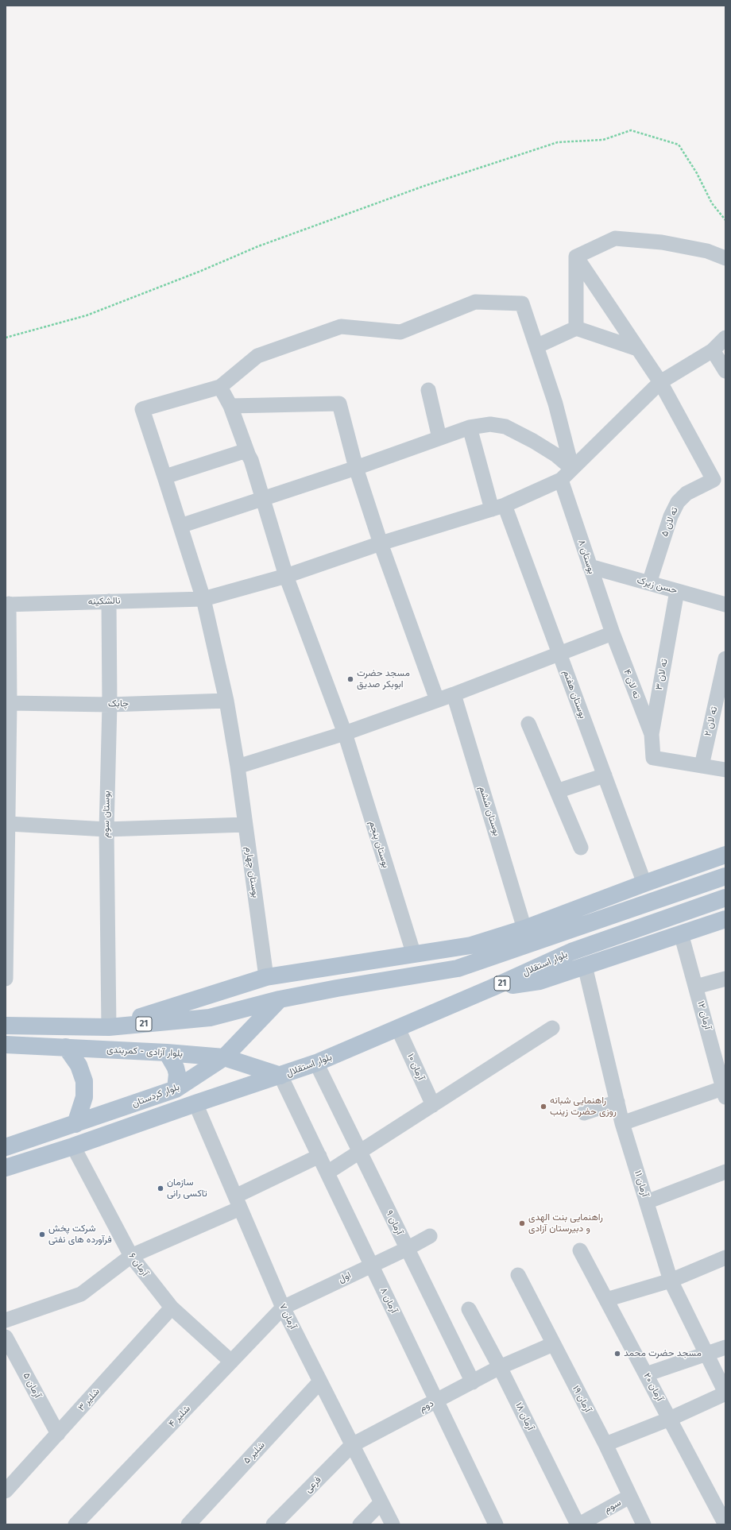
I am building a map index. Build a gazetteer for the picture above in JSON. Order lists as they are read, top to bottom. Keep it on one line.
{"streets":{"main road":["بلوار استقلال","21","بلوار آزادی - کمربندی","بلوار کردستان"],"street":["ته لان ۵","بوستان ۸","حسن زیرک","نالشکینه","ته لان ۳","ته لان ۴","بوستان هفتم","چابک","ته لان ۲","بوستان ششم","بوستان سوم","بوستان پنجم","بوستان چهارم","آرمان ۱۲","آرمان ۱۰","آرمان ۱۱","آرمان ۹","آرمان ۶","اول","آرمان ۸","آرمان ۷","آرمان ۵","آرمان ۲۰","آرمان ۱۹","شلیر ۳","دوم","شلیر ۴","آرمان ۱۸","شلیر ۵","فرعی","سوم"]},"crossings":[["ته لان ۵","حسن زیرک"],["بوستان ۸","حسن زیرک"],["بوستان ۸","نالشکینه"],["بوستان ۸","ته لان ۴"],["حسن زیرک","ته لان ۳"],["نالشکینه","بوستان هفتم"],["نالشکینه","بوستان سوم"],["نالشکینه","بوستان پنجم"],["نالشکینه","بوستان چهارم"],["ته لان ۳","ته لان ۴"],["ته لان ۳","ته لان ۲"],["چابک","بوستان سوم"],["چابک","بوستان چهارم"],["بوستان سوم","21"],["بوستان پنجم","بوستان چهارم"],["بلوار استقلال","بلوار آزادی - کمربندی"],["بلوار استقلال","آرمان ۱۰"],["بلوار استقلال","بلوار کردستان"],["بلوار استقلال","آرمان ۹"],["بلوار استقلال","آرمان ۸"],["21","بلوار کردستان"],["بلوار آزادی - کمربندی","بلوار کردستان"],["بلوار آزادی - کمربندی","آرمان ۸"],["بلوار کردستان","آرمان ۶"],["بلوار کردستان","آرمان ۸"],["بلوار کردستان","آرمان ۷"],["آرمان ۹","اول"],["آرمان ۹","دوم"],["آرمان ۶","شلیر ۳"],["آرمان ۶","شلیر ۴"],["اول","آرمان ۸"],["اول","آرمان ۷"],["اول","شلیر ۴"],["آرمان ۸","دوم"],["آرمان ۷","دوم"],["آرمان ۷","شلیر ۴"],["آرمان ۷","شلیر ۵"],["آرمان ۷","فرعی"],["آرمان ۵","شلیر ۳"],["آرمان ۱۹","دوم"],["آرمان ۱۹","سوم"],["دوم","آرمان ۱۸"],["دوم","فرعی"],["آرمان ۱۸","سوم"]],"places":["مسجد حضرت ابوبکر صدیق","راهنمایی شبانه روزی حضرت زینب","سازمان تاکسی رانی","راهنمایی بنت الهدی و دبیرستان آزادی","شرکت پخش فرآورده های نفتی","مسجد حضرت محمد"]}
